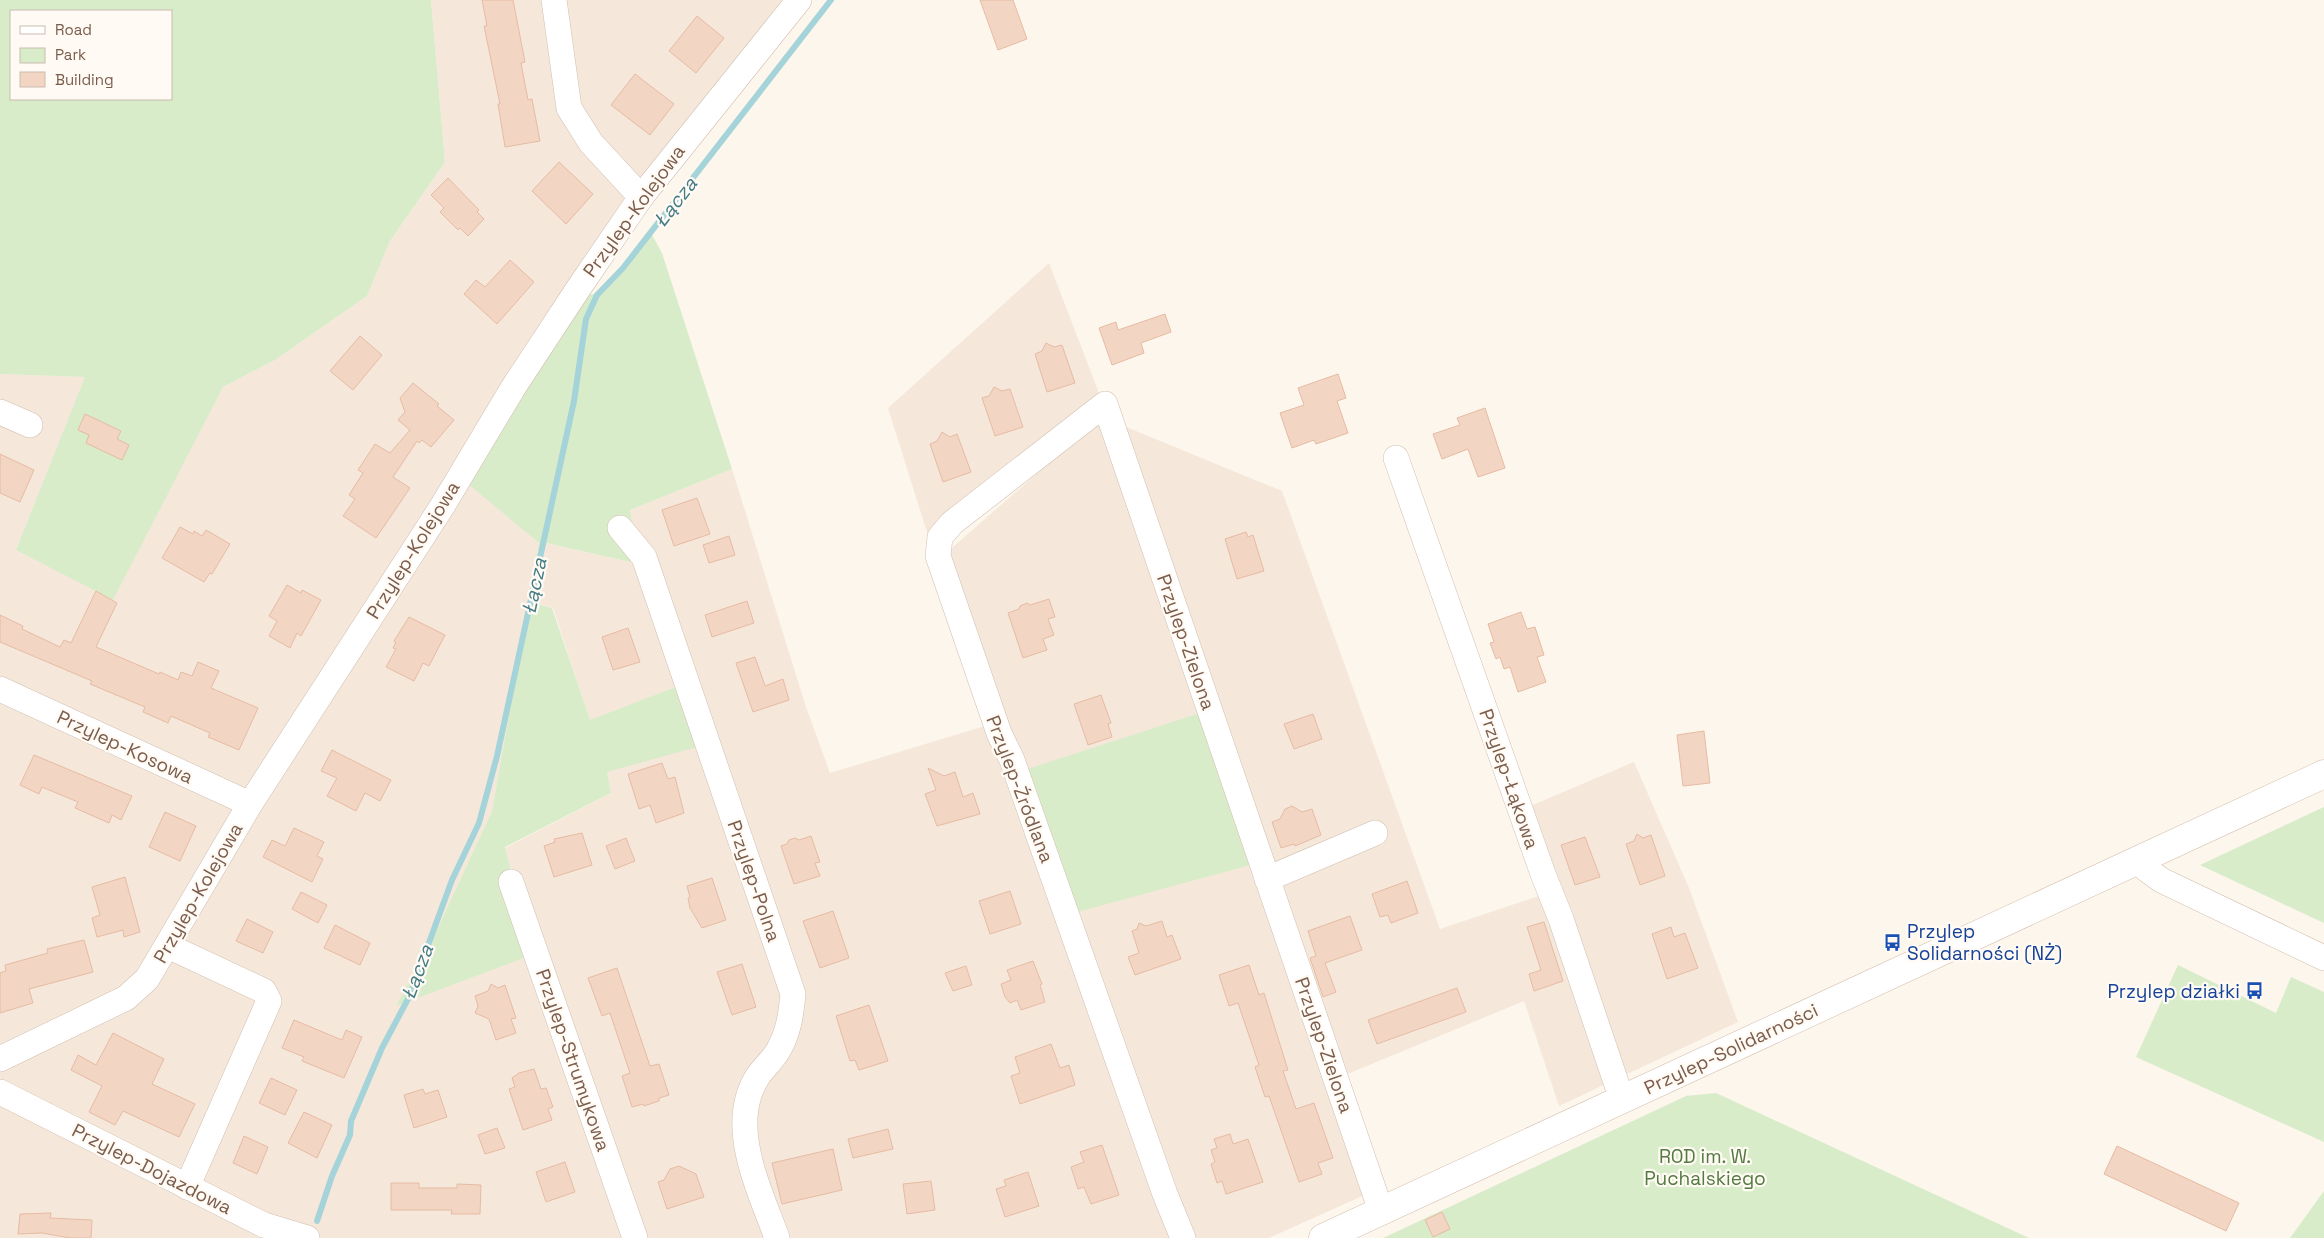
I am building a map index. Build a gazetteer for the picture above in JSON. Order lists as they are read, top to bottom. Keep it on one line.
{"streets":{"main road":["Przylep-Solidarności"],"street":["Przylep-Kolejowa","Przylep-Zielona","Przylep-Kosowa","Przylep-Łąkowa","Przylep-Źródlana","Przylep-Polna","Przylep-Strumykowa","Przylep-Dojazdowa"]},"crossings":[["Przylep-Kolejowa","Przylep-Kosowa"],["Przylep-Zielona","Przylep-Źródlana"],["Przylep-Zielona","Przylep-Solidarności"],["Przylep-Łąkowa","Przylep-Solidarności"]],"water":["Łącza"],"parks":["ROD im. W. Puchalskiego"],"places":{"bus stop":["Przylep Solidarności (NŻ)","Przylep działki"]},"legend":["Road","Park","Building"]}
